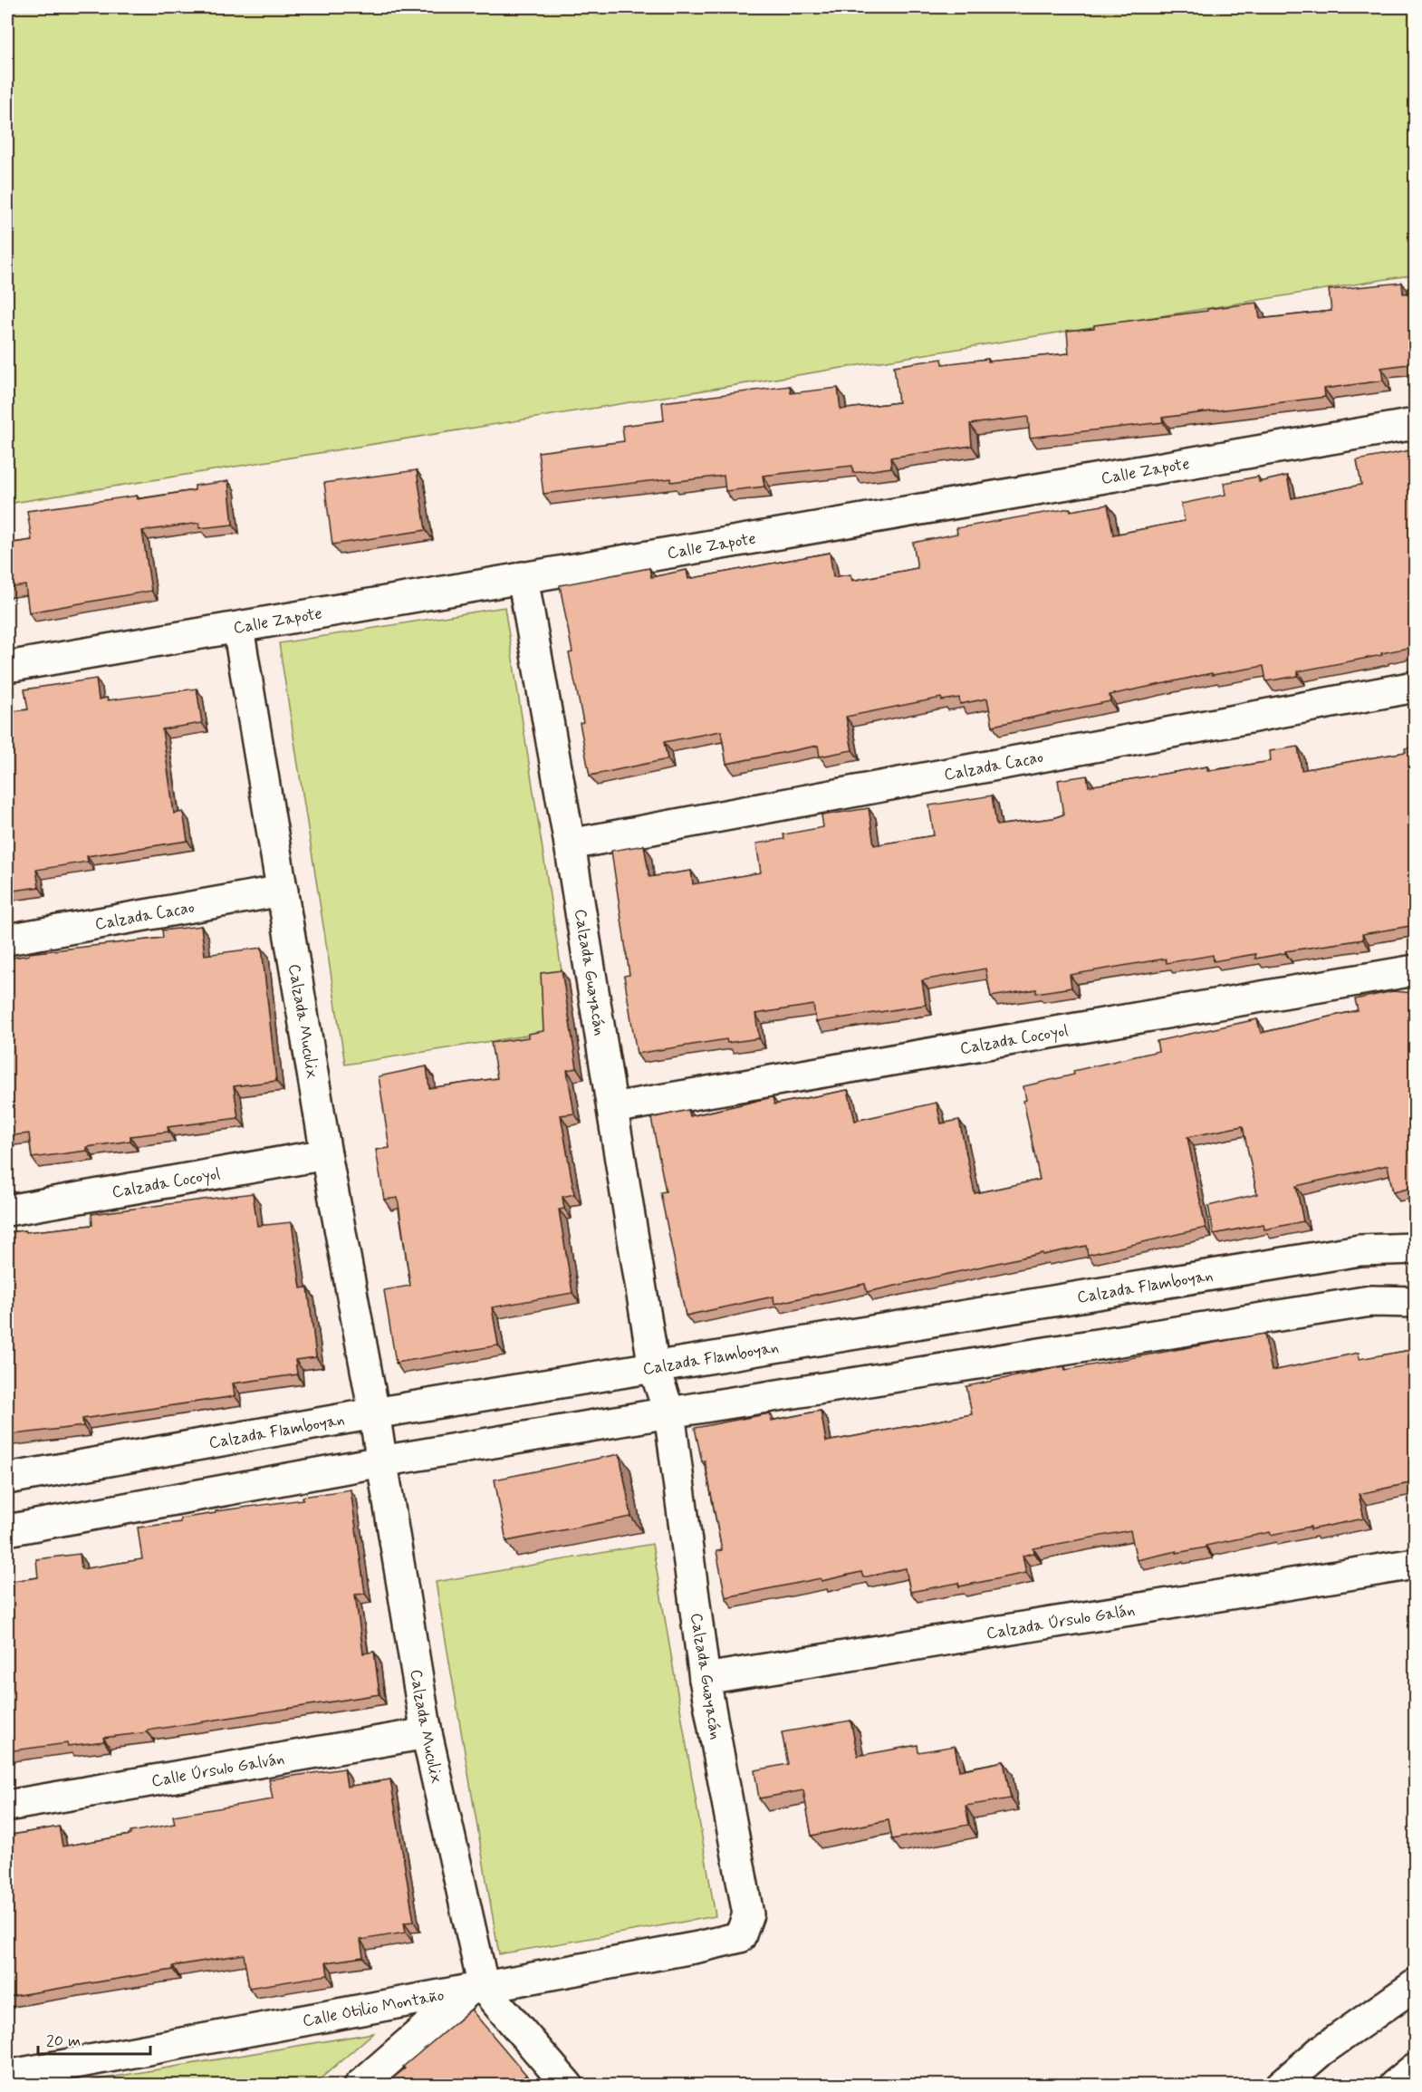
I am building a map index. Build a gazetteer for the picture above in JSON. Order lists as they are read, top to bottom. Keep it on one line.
{"streets":{"street":["Calle Zapote","Calzada Cacao","Calzada Guayacán","Calzada Muculix","Calzada Cocoyol","Calzada Flamboyan","Calzada Úrsulo Galán","Calle Úrsulo Galván","Calle Otilio Montaño"]},"crossings":[["Calle Zapote","Calzada Guayacán"],["Calle Zapote","Calzada Muculix"],["Calzada Cacao","Calzada Guayacán"],["Calzada Cacao","Calzada Muculix"],["Calzada Guayacán","Calzada Cocoyol"],["Calzada Guayacán","Calzada Flamboyan"],["Calzada Guayacán","Calzada Úrsulo Galán"],["Calzada Guayacán","Calle Otilio Montaño"],["Calzada Muculix","Calzada Cocoyol"],["Calzada Muculix","Calzada Flamboyan"],["Calzada Muculix","Calle Úrsulo Galván"],["Calzada Muculix","Calle Otilio Montaño"]],"scale_bar":"20 m"}
